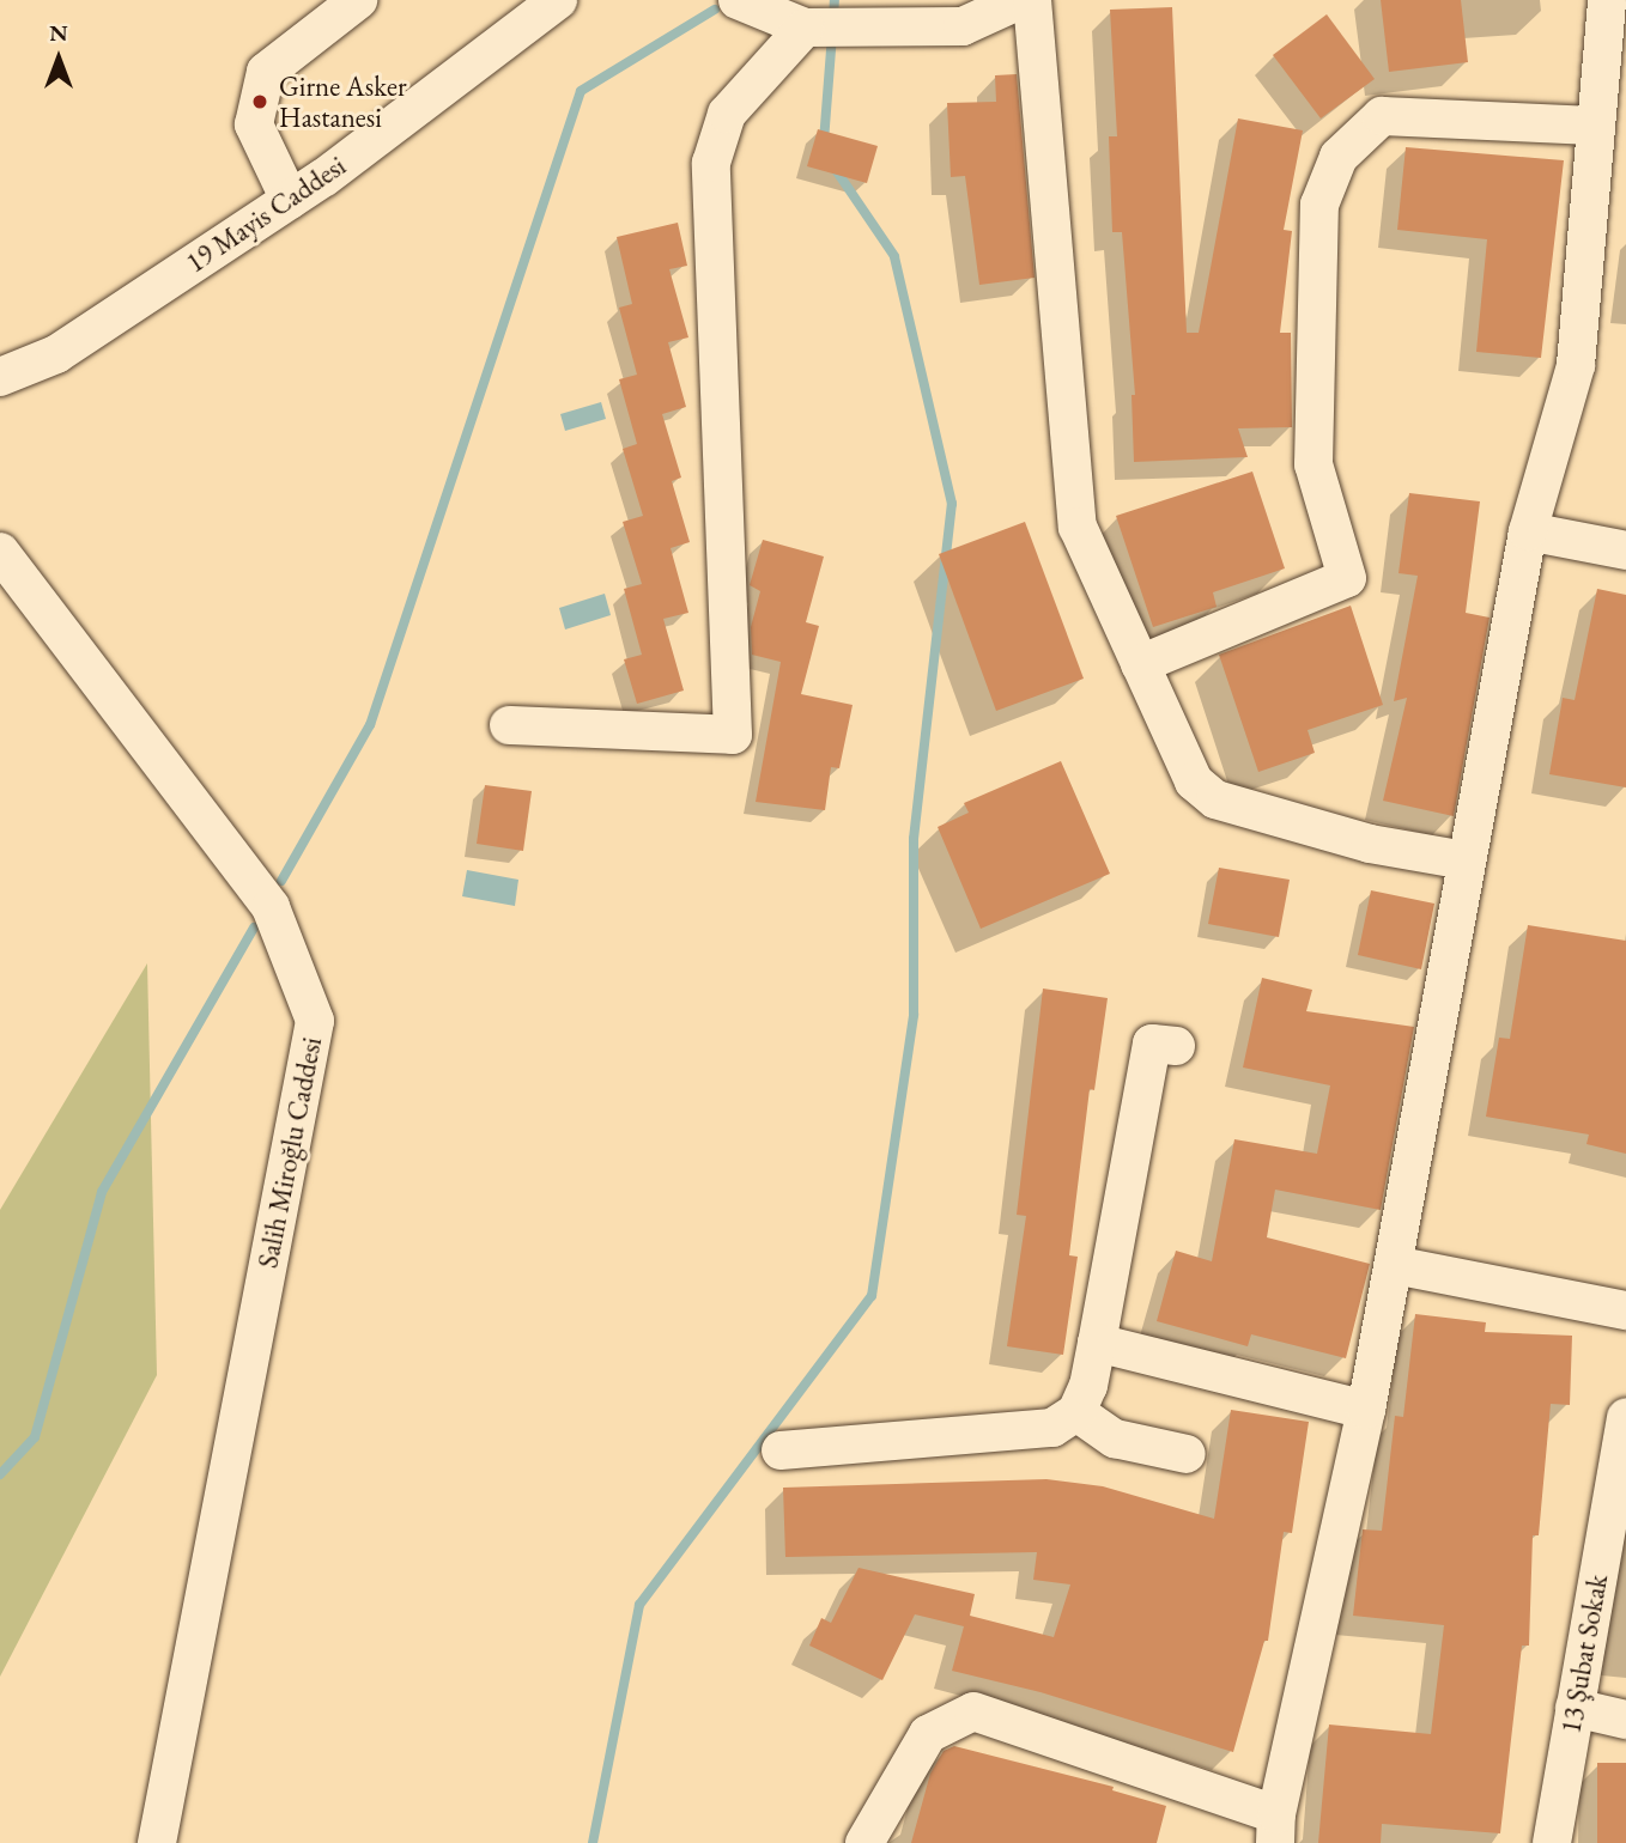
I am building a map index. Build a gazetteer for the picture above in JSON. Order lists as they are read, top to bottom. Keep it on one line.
{"streets":{"street":["19 Mayis Caddesi","Salih Miroğlu Caddesi","13 Şubat Sokak"]},"places":["Girne Asker Hastanesi"],"north":"top"}
